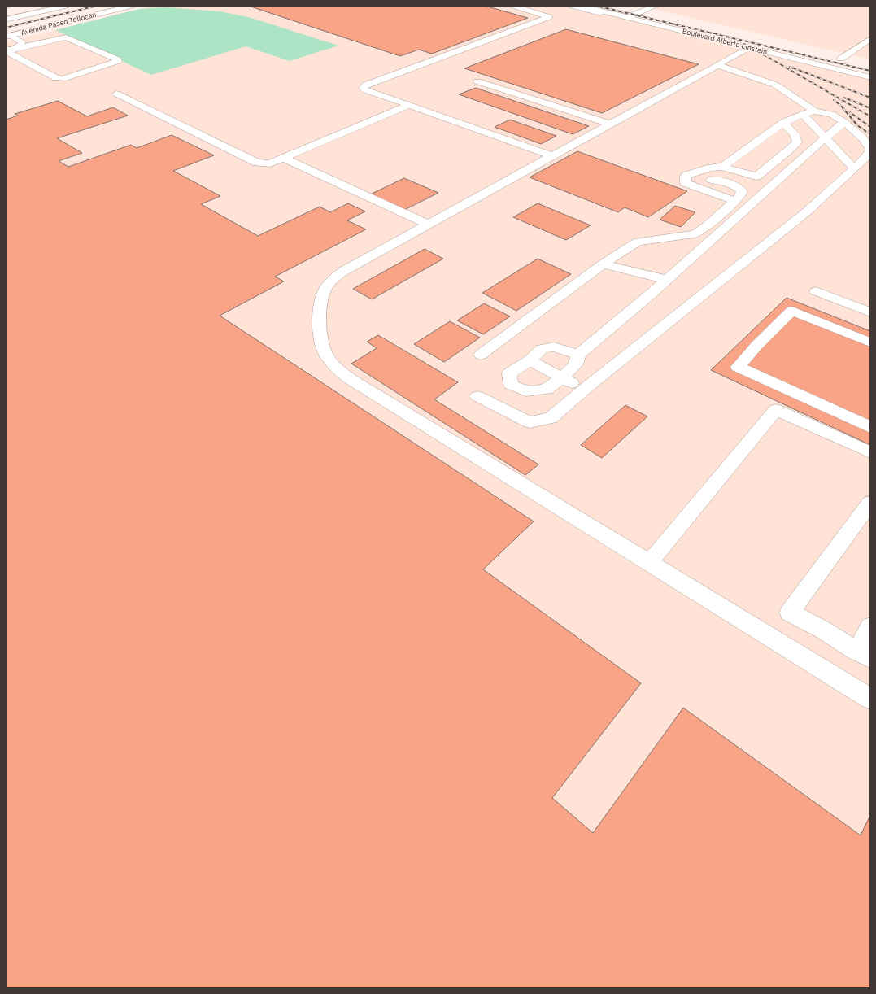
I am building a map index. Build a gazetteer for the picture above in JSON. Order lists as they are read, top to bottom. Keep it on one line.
{"streets":{"main road":["Avenida Paseo Tollocan","Boulevard Alberto Einstein"]}}
